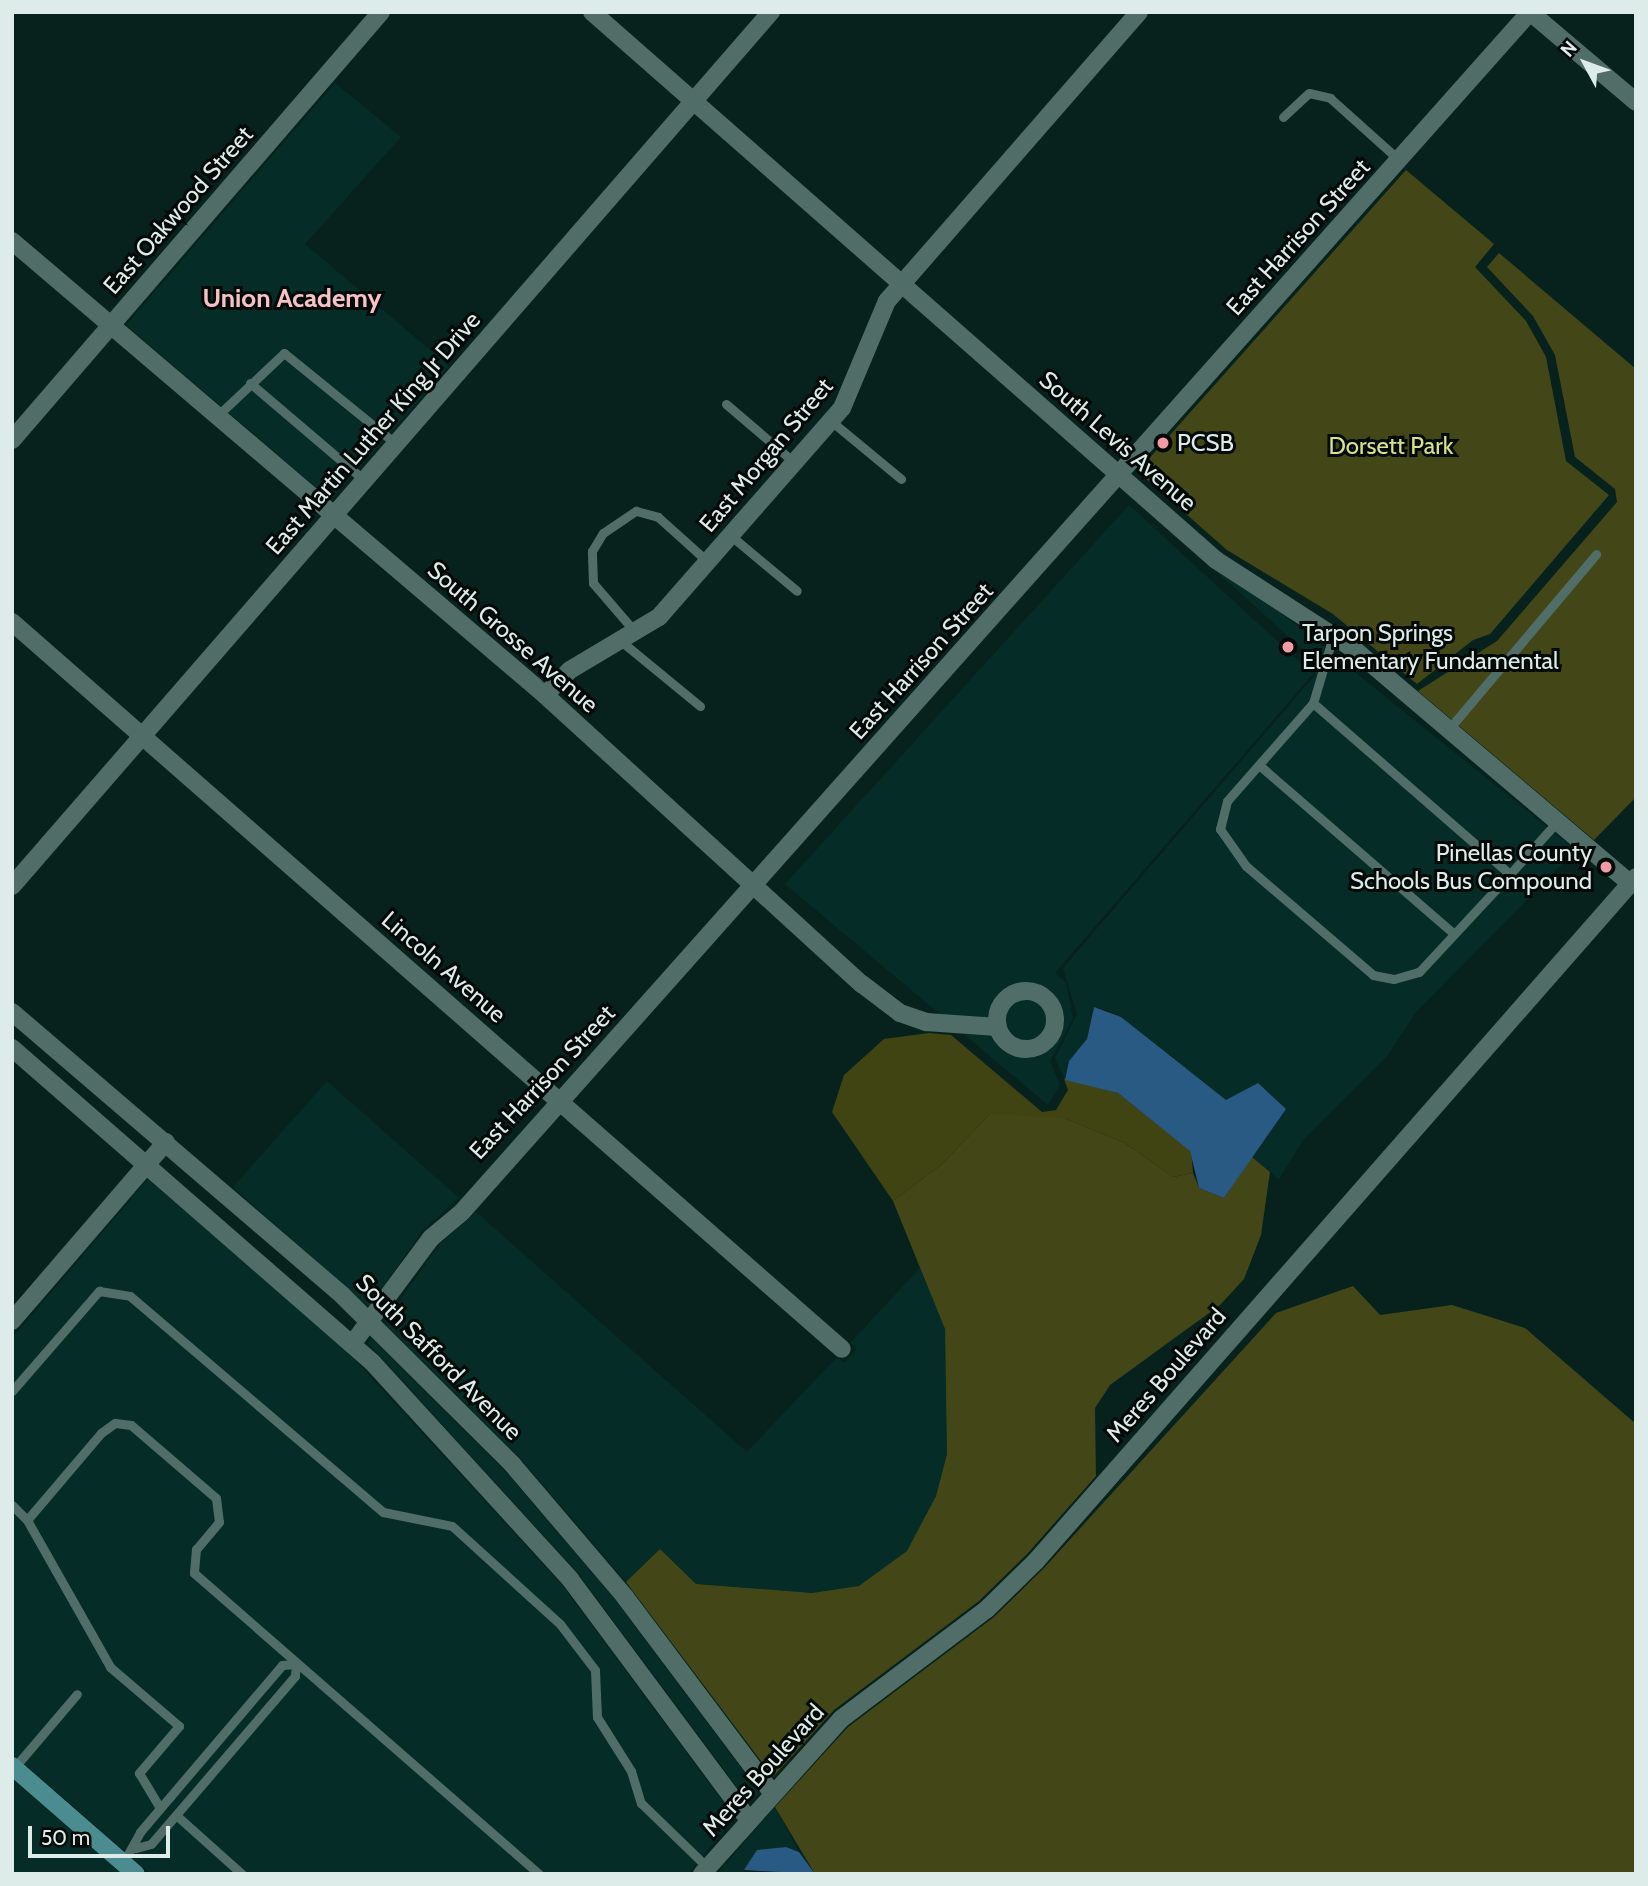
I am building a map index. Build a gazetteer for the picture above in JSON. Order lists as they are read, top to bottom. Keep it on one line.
{"streets":{"street":["East Oakwood Street","East Harrison Street","East Martin Luther King Jr Drive","South Levis Avenue","East Morgan Street","South Grosse Avenue","Lincoln Avenue","South Safford Avenue","Meres Boulevard"]},"crossings":[["East Oakwood Street","South Grosse Avenue"],["East Harrison Street","South Levis Avenue"],["East Harrison Street","South Grosse Avenue"],["East Harrison Street","Lincoln Avenue"],["East Harrison Street","South Safford Avenue"],["East Martin Luther King Jr Drive","South Levis Avenue"],["East Martin Luther King Jr Drive","South Grosse Avenue"],["East Martin Luther King Jr Drive","Lincoln Avenue"],["South Levis Avenue","East Morgan Street"],["South Levis Avenue","Meres Boulevard"],["East Morgan Street","South Grosse Avenue"],["South Safford Avenue","Meres Boulevard"]],"districts":["Union Academy"],"parks":["Dorsett Park"],"places":["PCSB","Tarpon Springs Elementary Fundamental","Pinellas County Schools Bus Compound"],"scale_bar":"50 m","north":"top left"}
